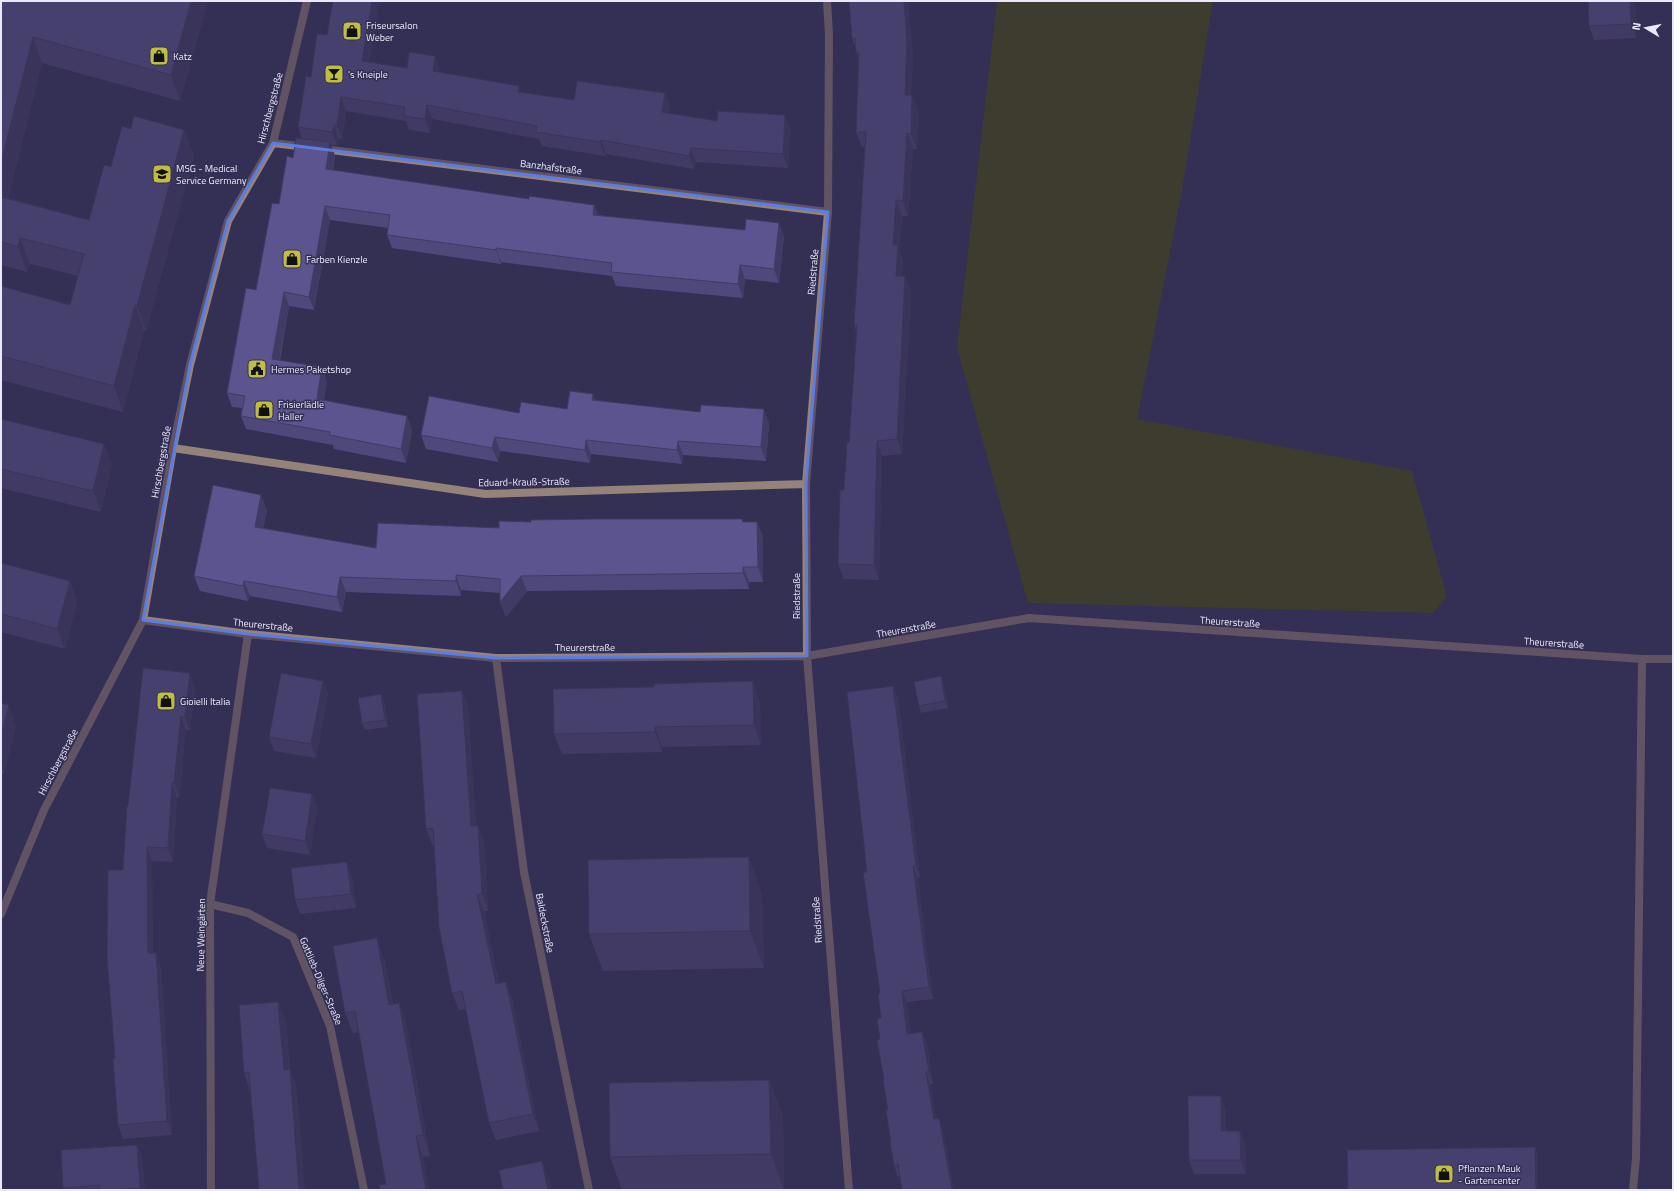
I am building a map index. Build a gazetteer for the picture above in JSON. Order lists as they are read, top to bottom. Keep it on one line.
{"streets":{"street":["Hirschbergstraße","Banzhafstraße","Riedstraße","Eduard-Krauß-Straße","Theurerstraße","Baldeckstraße","Neue Weingärten","Gottlieb-Dilger-Straße"]},"crossings":[["Hirschbergstraße","Banzhafstraße"],["Hirschbergstraße","Eduard-Krauß-Straße"],["Hirschbergstraße","Theurerstraße"],["Banzhafstraße","Riedstraße"],["Riedstraße","Eduard-Krauß-Straße"],["Riedstraße","Theurerstraße"],["Theurerstraße","Baldeckstraße"],["Theurerstraße","Neue Weingärten"],["Neue Weingärten","Gottlieb-Dilger-Straße"]],"places":{"shop":["Friseursalon Weber","Katz","Farben Kienzle","Frisierlädle Haller","Gioielli Italia","Pflanzen Mauk - Gartencenter"],"bar":["'s Kneiple"],"school or university":["MSG - Medical Service Germany"],"public building":["Hermes Paketshop"]},"north":"left"}
